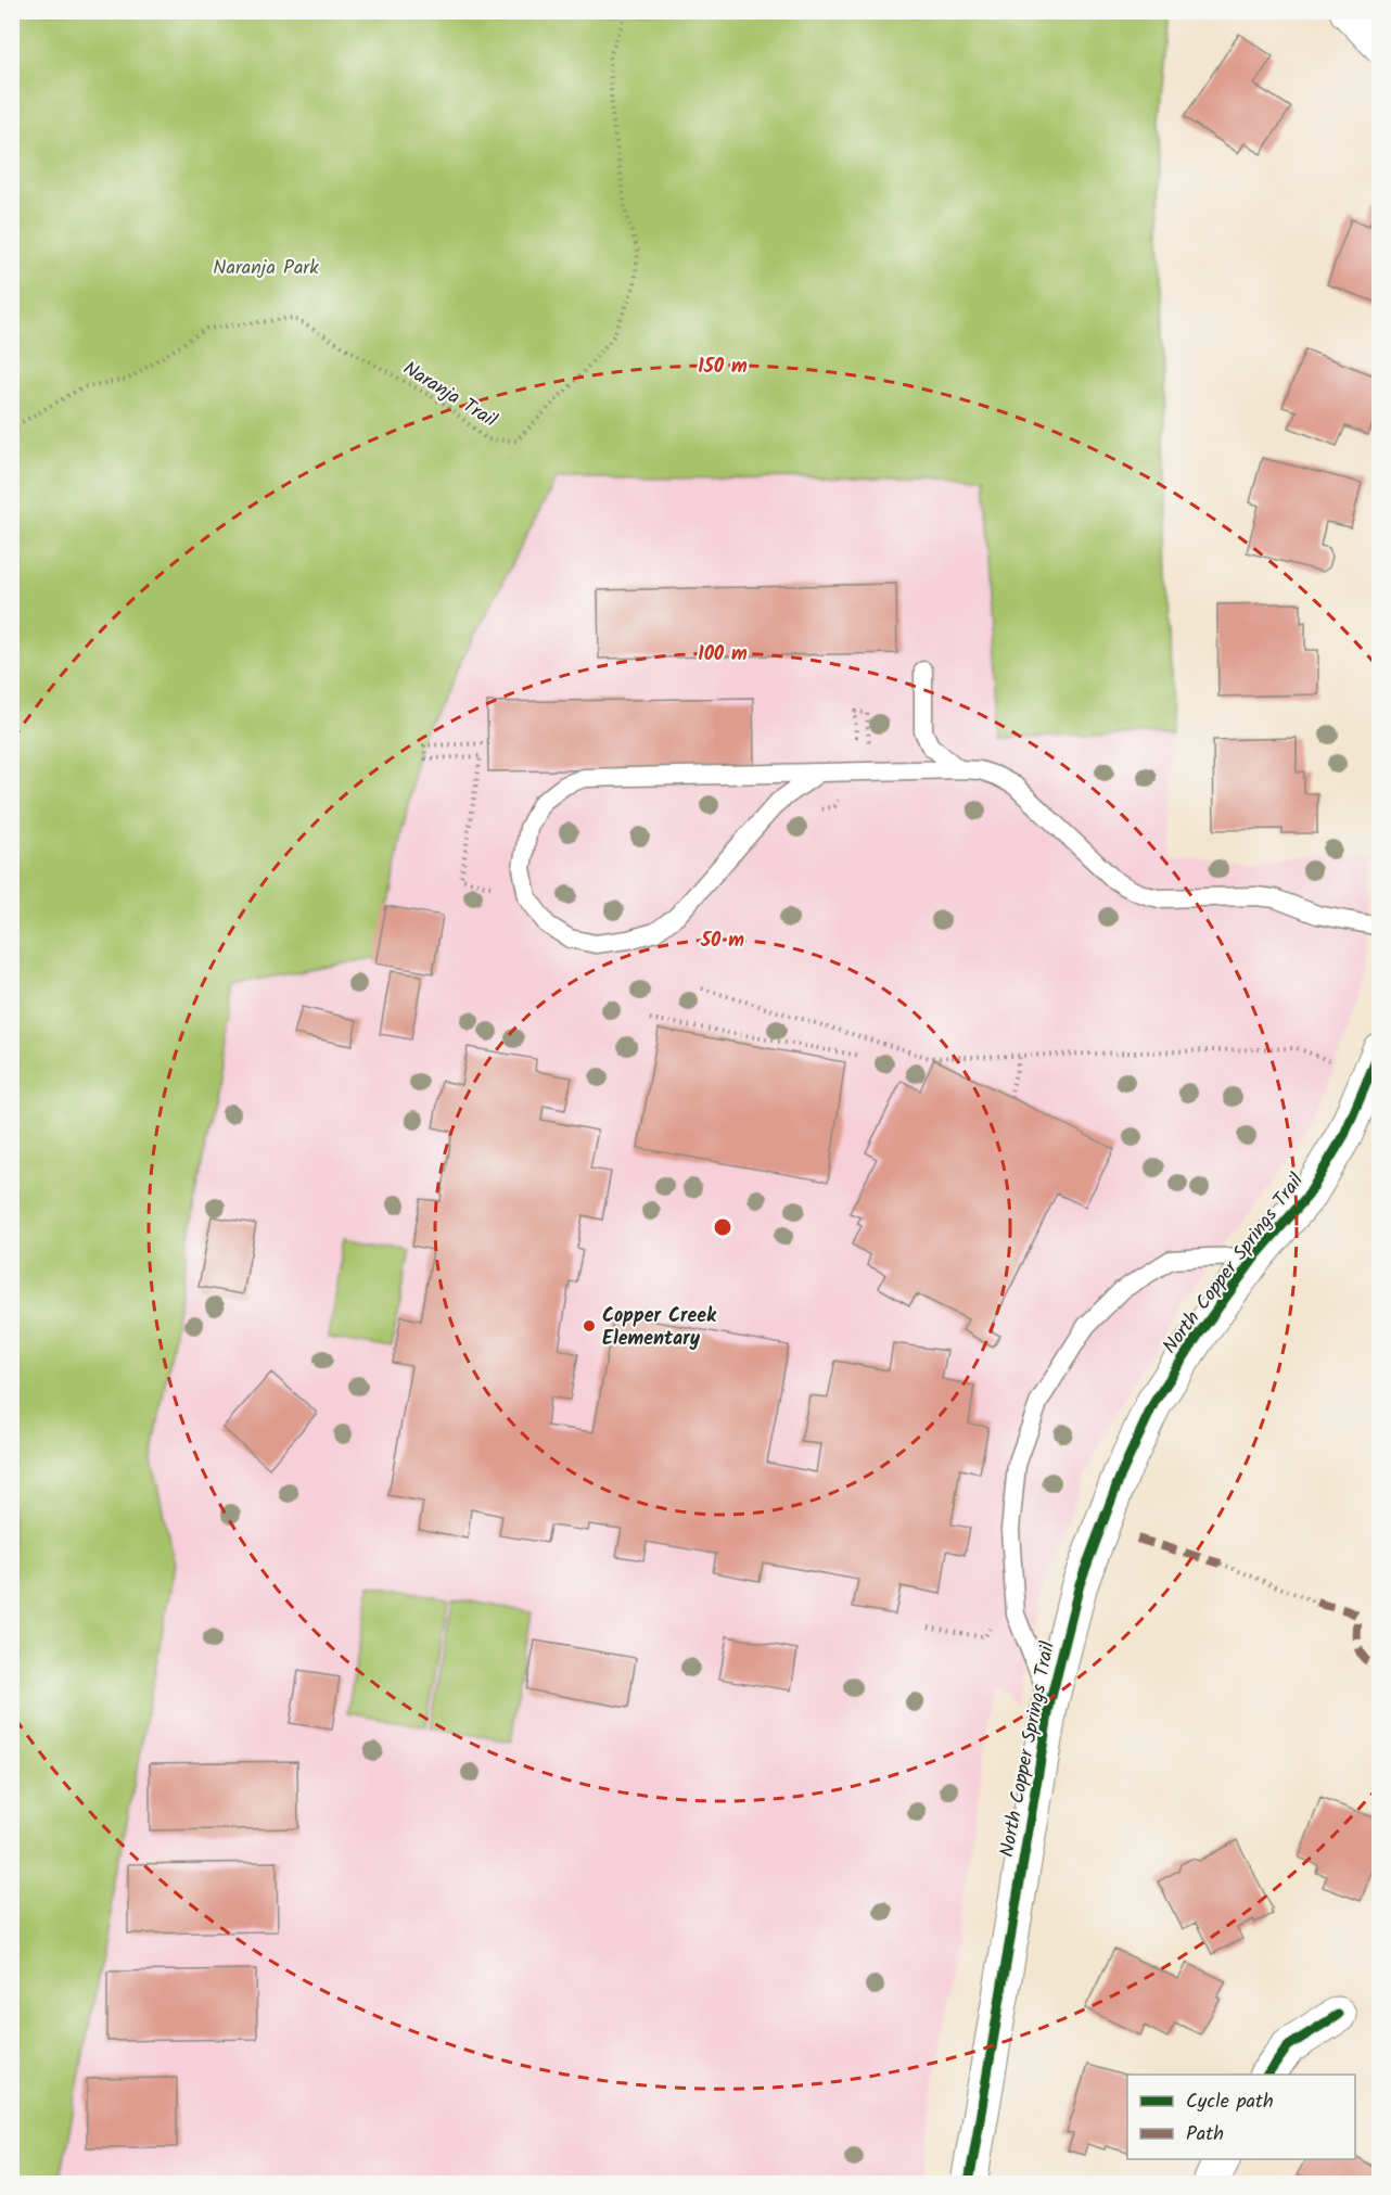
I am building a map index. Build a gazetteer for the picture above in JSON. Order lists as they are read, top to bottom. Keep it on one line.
{"streets":{"street":["North Copper Springs Trail"],"path":["Naranja Trail"]},"parks":["Naranja Park"],"places":["Copper Creek Elementary"],"legend":["Cycle path","Path"],"rings":["150 m","100 m","50 m"]}
